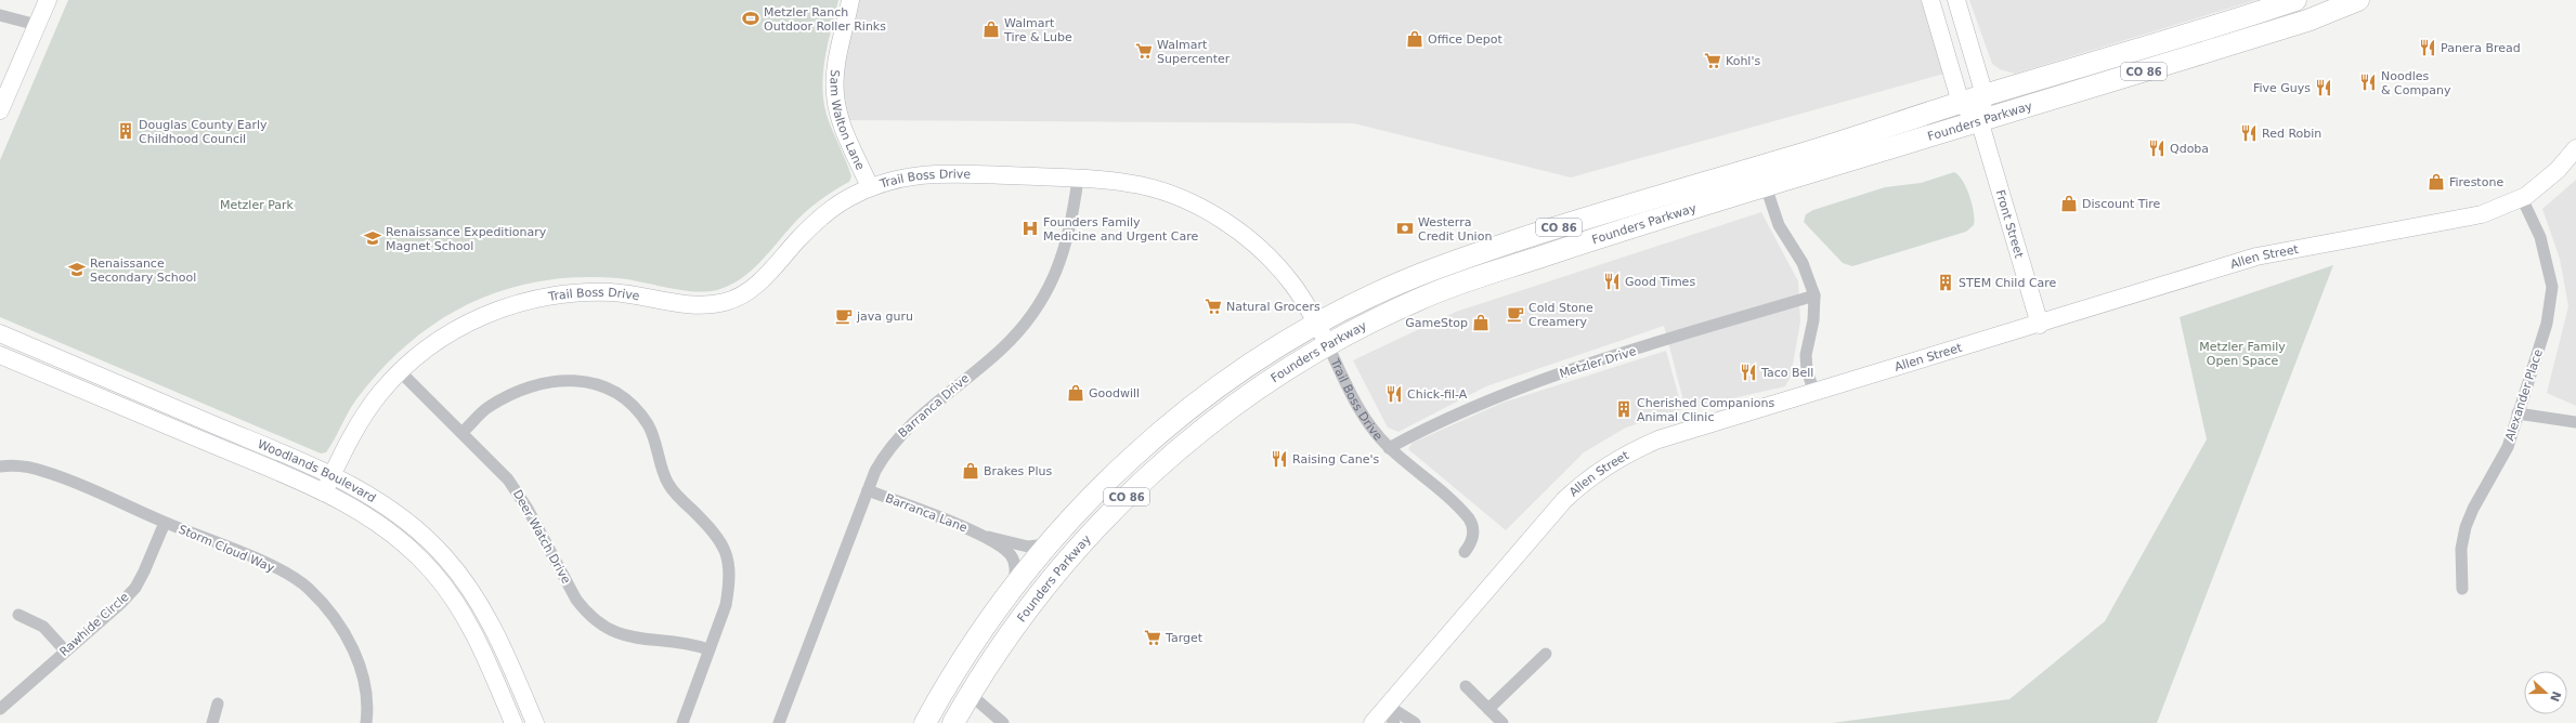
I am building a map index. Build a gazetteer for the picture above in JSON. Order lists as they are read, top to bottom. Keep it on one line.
{"streets":{"highway":["CO 86","Founders Parkway"],"street":["Sam Walton Lane","Trail Boss Drive","Front Street","Allen Street","Metzler Drive","Alexander Place","Barranca Drive","Woodlands Boulevard","Barranca Lane","Deer Watch Drive","Storm Cloud Way","Rawhide Circle"]},"crossings":[["Sam Walton Lane","Trail Boss Drive"],["Founders Parkway","Trail Boss Drive"],["Founders Parkway","Front Street"],["Founders Parkway","Barranca Lane"],["Trail Boss Drive","Metzler Drive"],["Trail Boss Drive","Barranca Drive"],["Trail Boss Drive","Woodlands Boulevard"],["Trail Boss Drive","Deer Watch Drive"],["Front Street","Allen Street"],["Allen Street","Alexander Place"],["Barranca Drive","Barranca Lane"],["Storm Cloud Way","Rawhide Circle"]],"parks":["Metzler Park","Metzler Family Open Space"],"places":{"sports":["Metzler Ranch Outdoor Roller Rinks"],"shop":["Walmart Tire & Lube","Office Depot","Firestone","Discount Tire","GameStop","Goodwill","Brakes Plus"],"restaurant":["Panera Bread","Noodles & Company","Five Guys","Red Robin","Qdoba","Good Times","Taco Bell","Chick-fil-A","Raising Cane's"],"supermarket":["Walmart Supercenter","Kohl's","Natural Grocers","Target"],"building":["Douglas County Early Childhood Council","STEM Child Care","Cherished Companions Animal Clinic"],"hospital":["Founders Family Medicine and Urgent Care"],"bank":["Westerra Credit Union"],"school or university":["Renaissance Expeditionary Magnet School","Renaissance Secondary School"],"cafe":["Cold Stone Creamery","java guru"]},"north":"right"}
